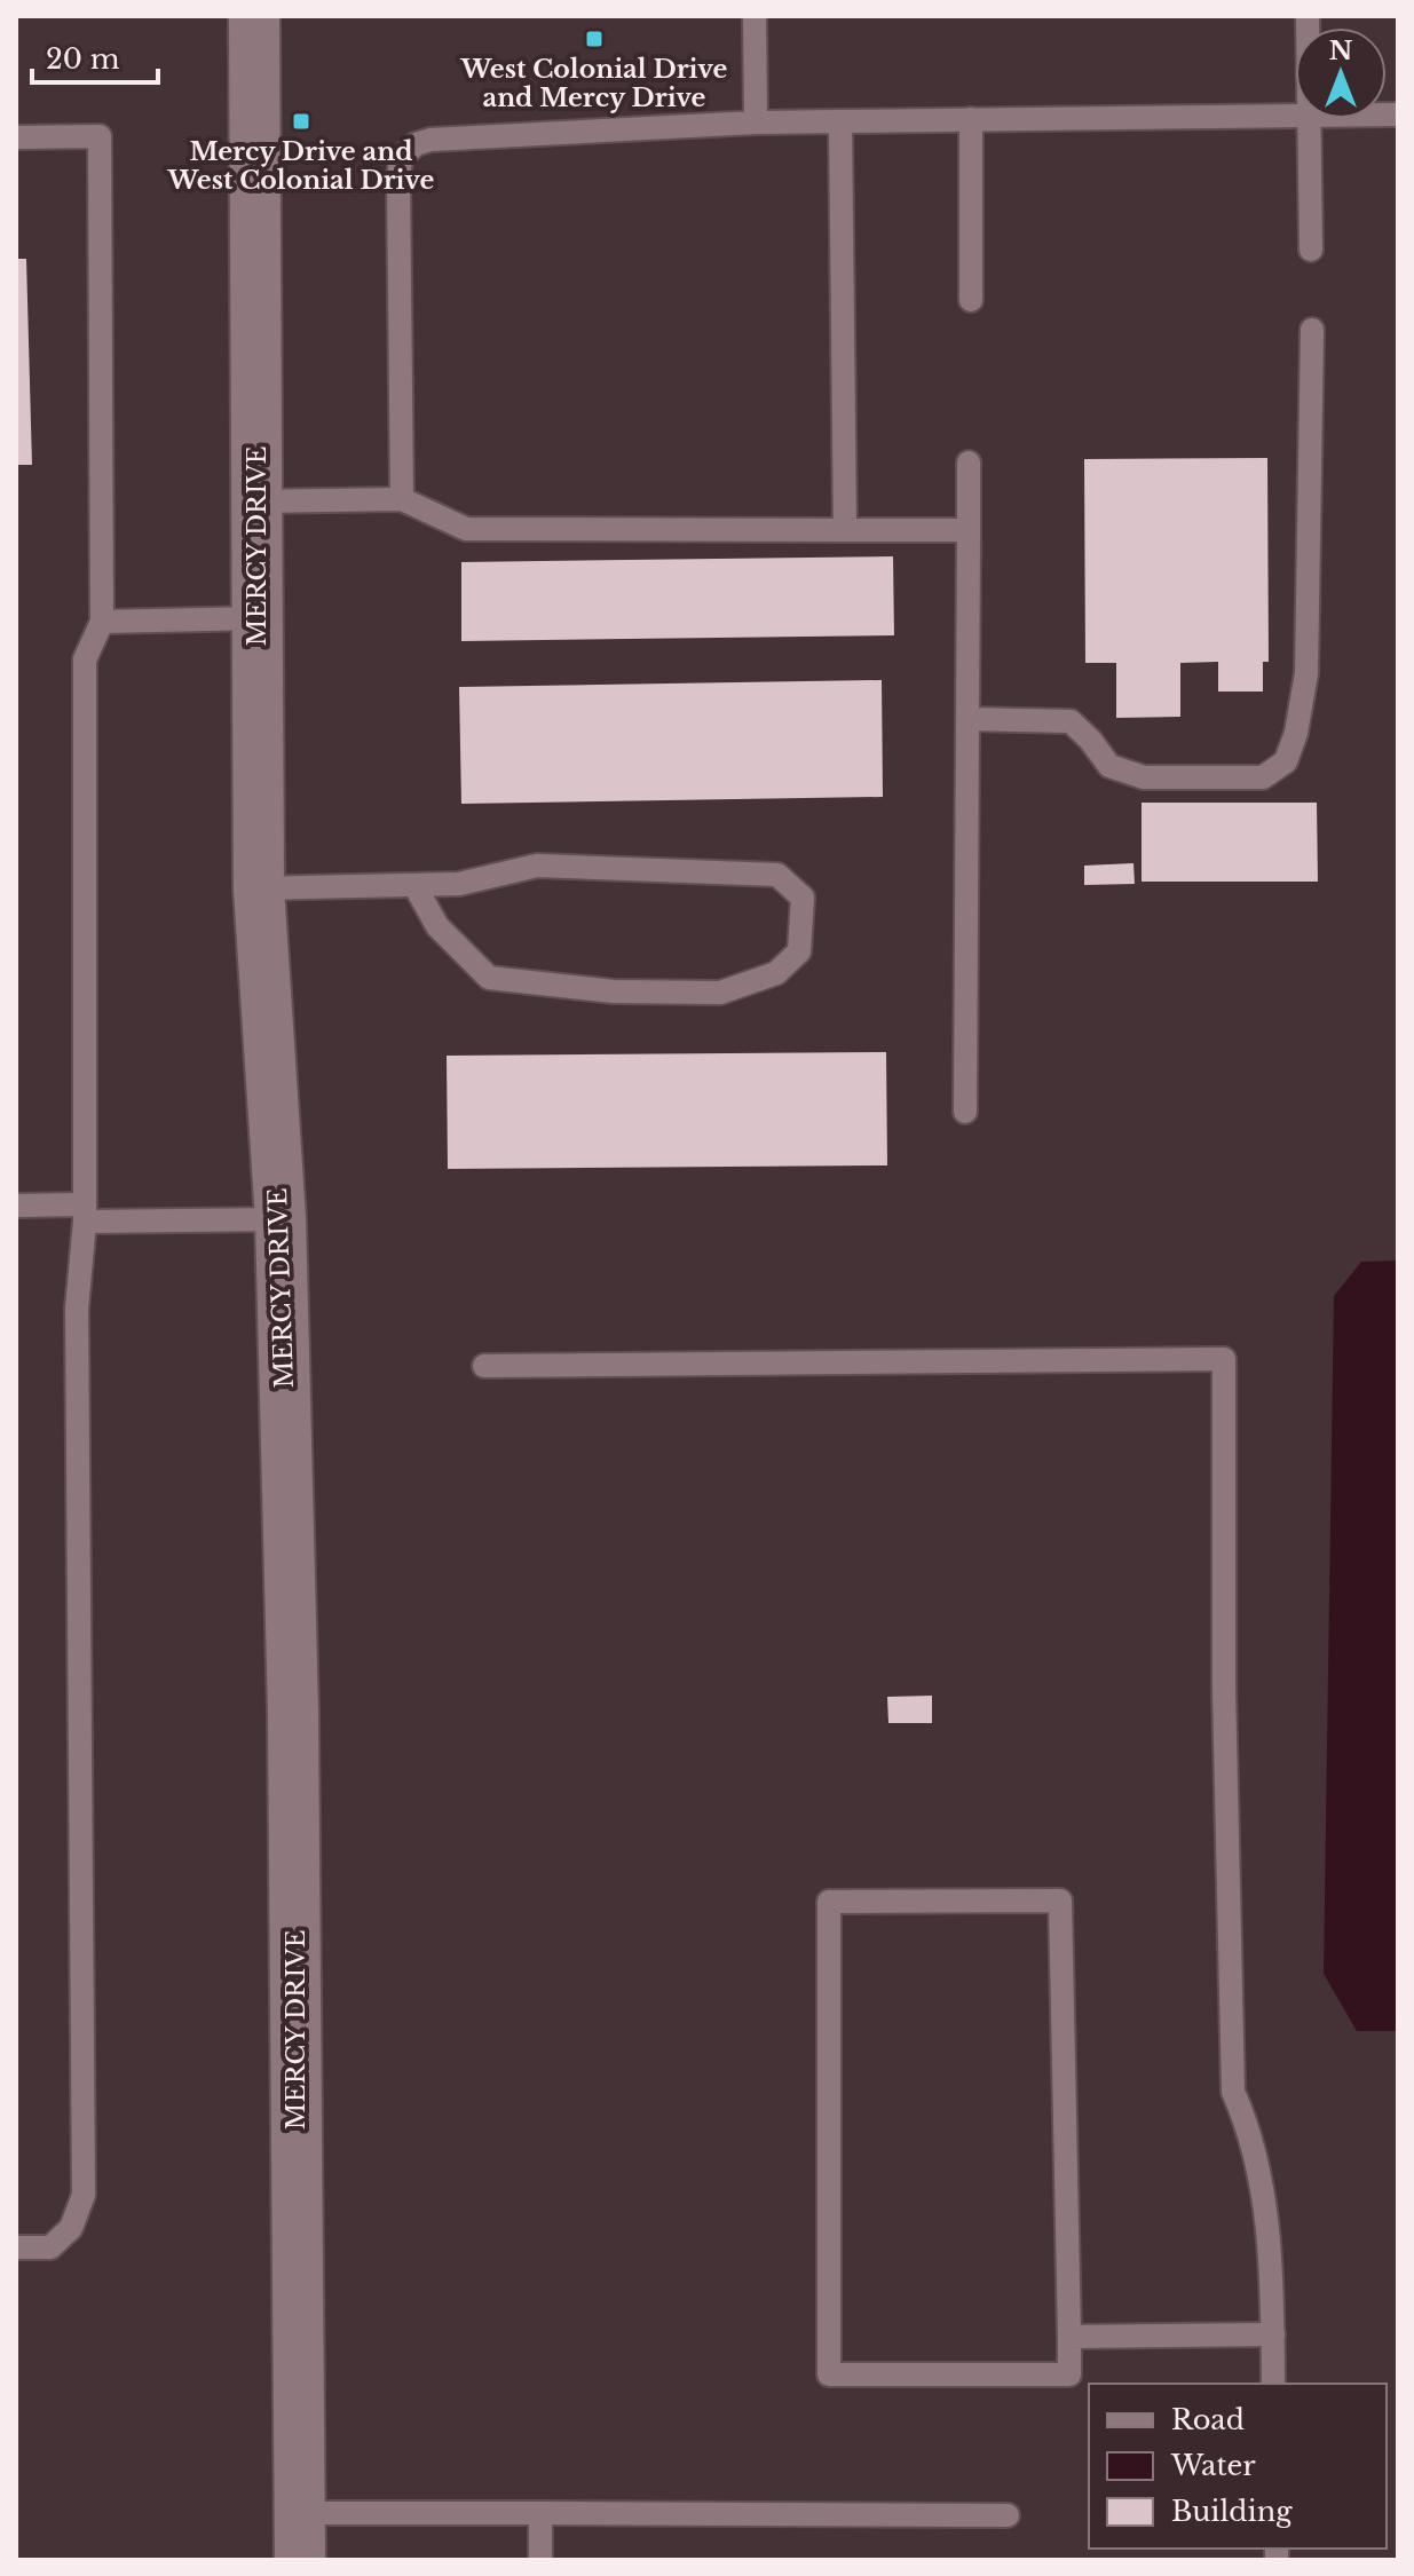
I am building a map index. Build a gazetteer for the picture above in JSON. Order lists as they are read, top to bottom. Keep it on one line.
{"streets":{"street":["MERCY DRIVE"]},"places":{"transit":["West Colonial Drive and Mercy Drive","Mercy Drive and West Colonial Drive"]},"legend":["Road","Water","Building"],"scale_bar":"20 m","north":"top"}
